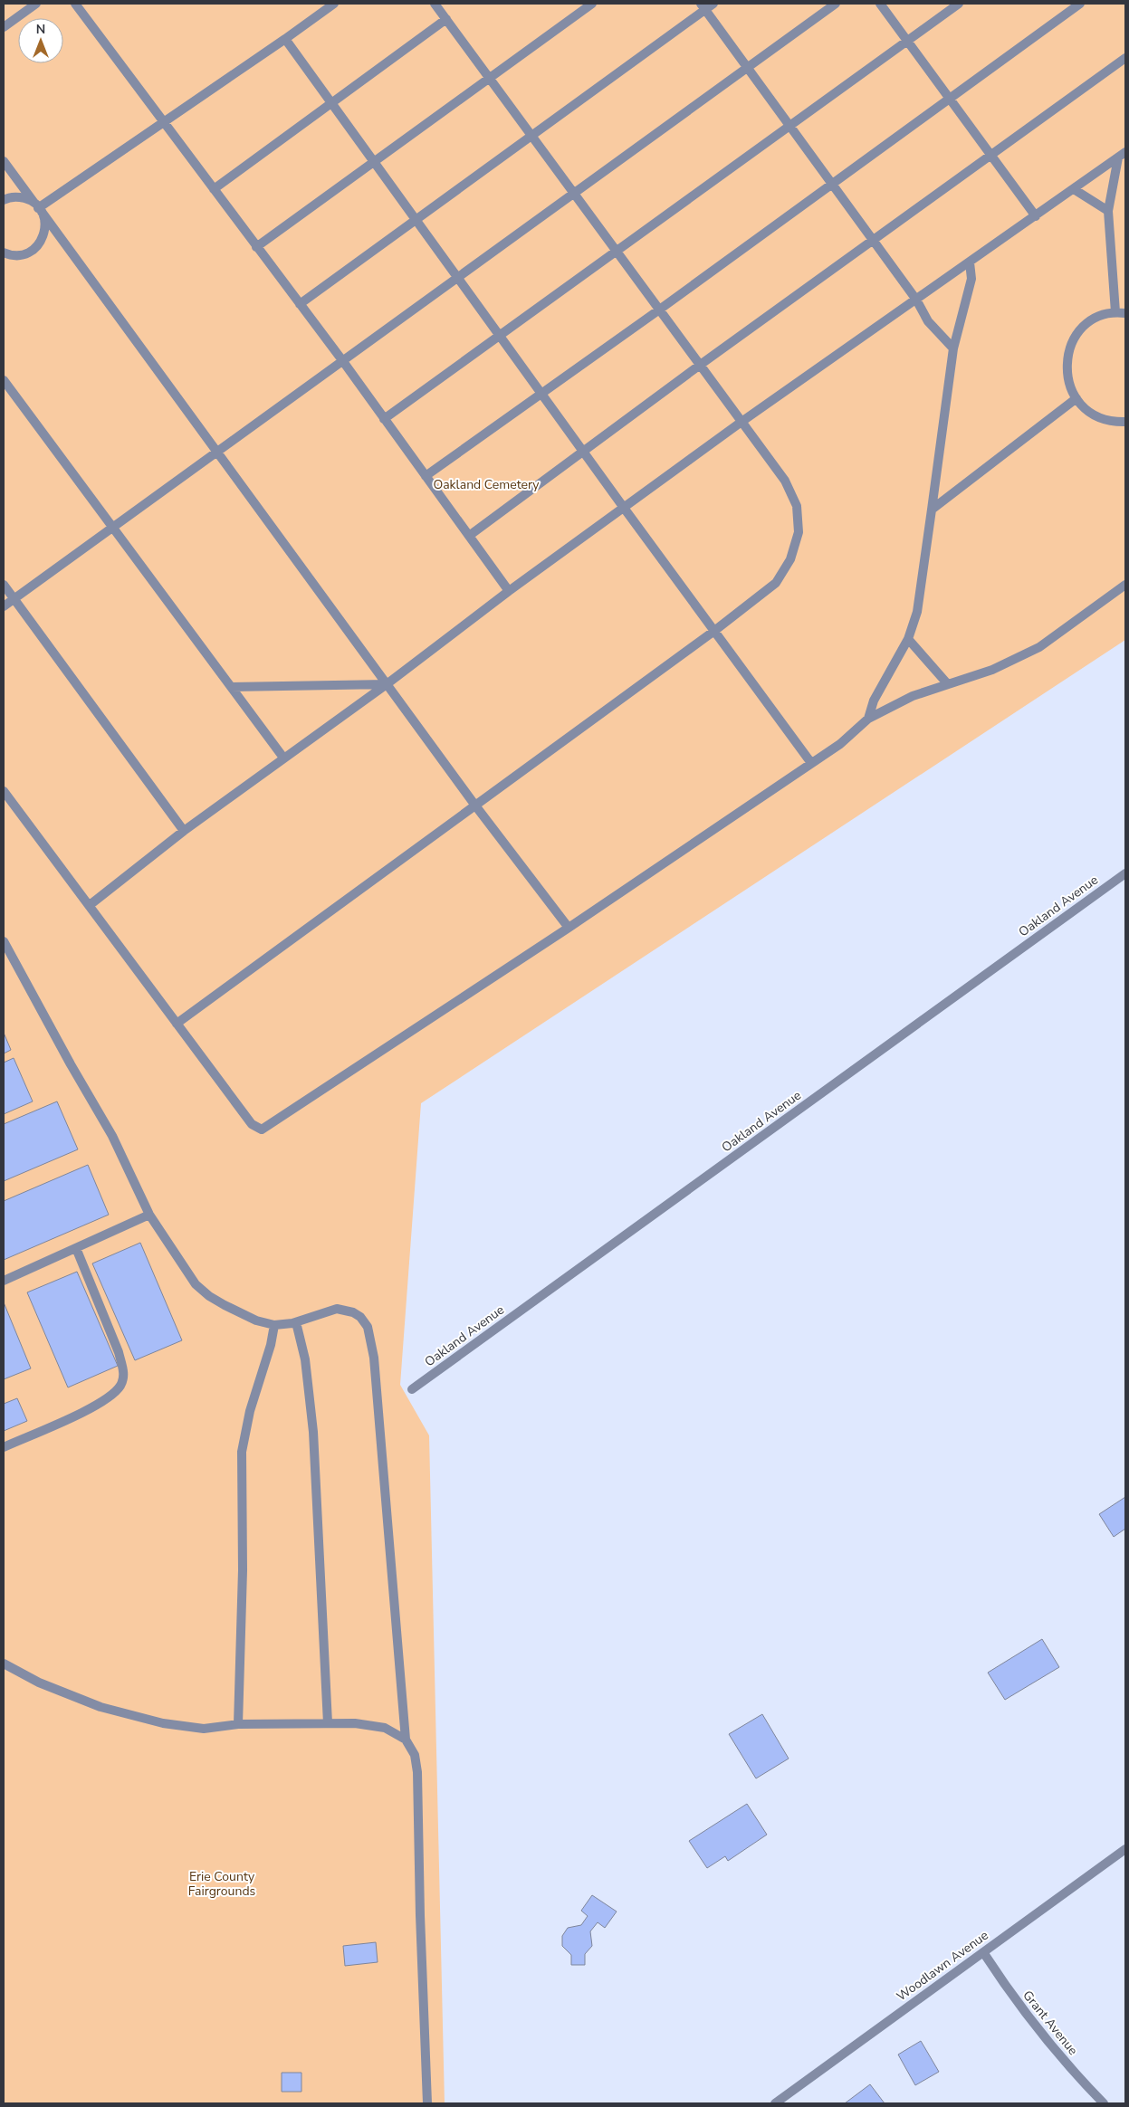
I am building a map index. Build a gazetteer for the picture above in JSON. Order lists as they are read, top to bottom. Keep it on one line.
{"streets":{"street":["Oakland Avenue","Woodlawn Avenue","Grant Avenue"]},"crossings":[["Woodlawn Avenue","Grant Avenue"]],"parks":["Oakland Cemetery","Erie County Fairgrounds"],"north":"top"}
